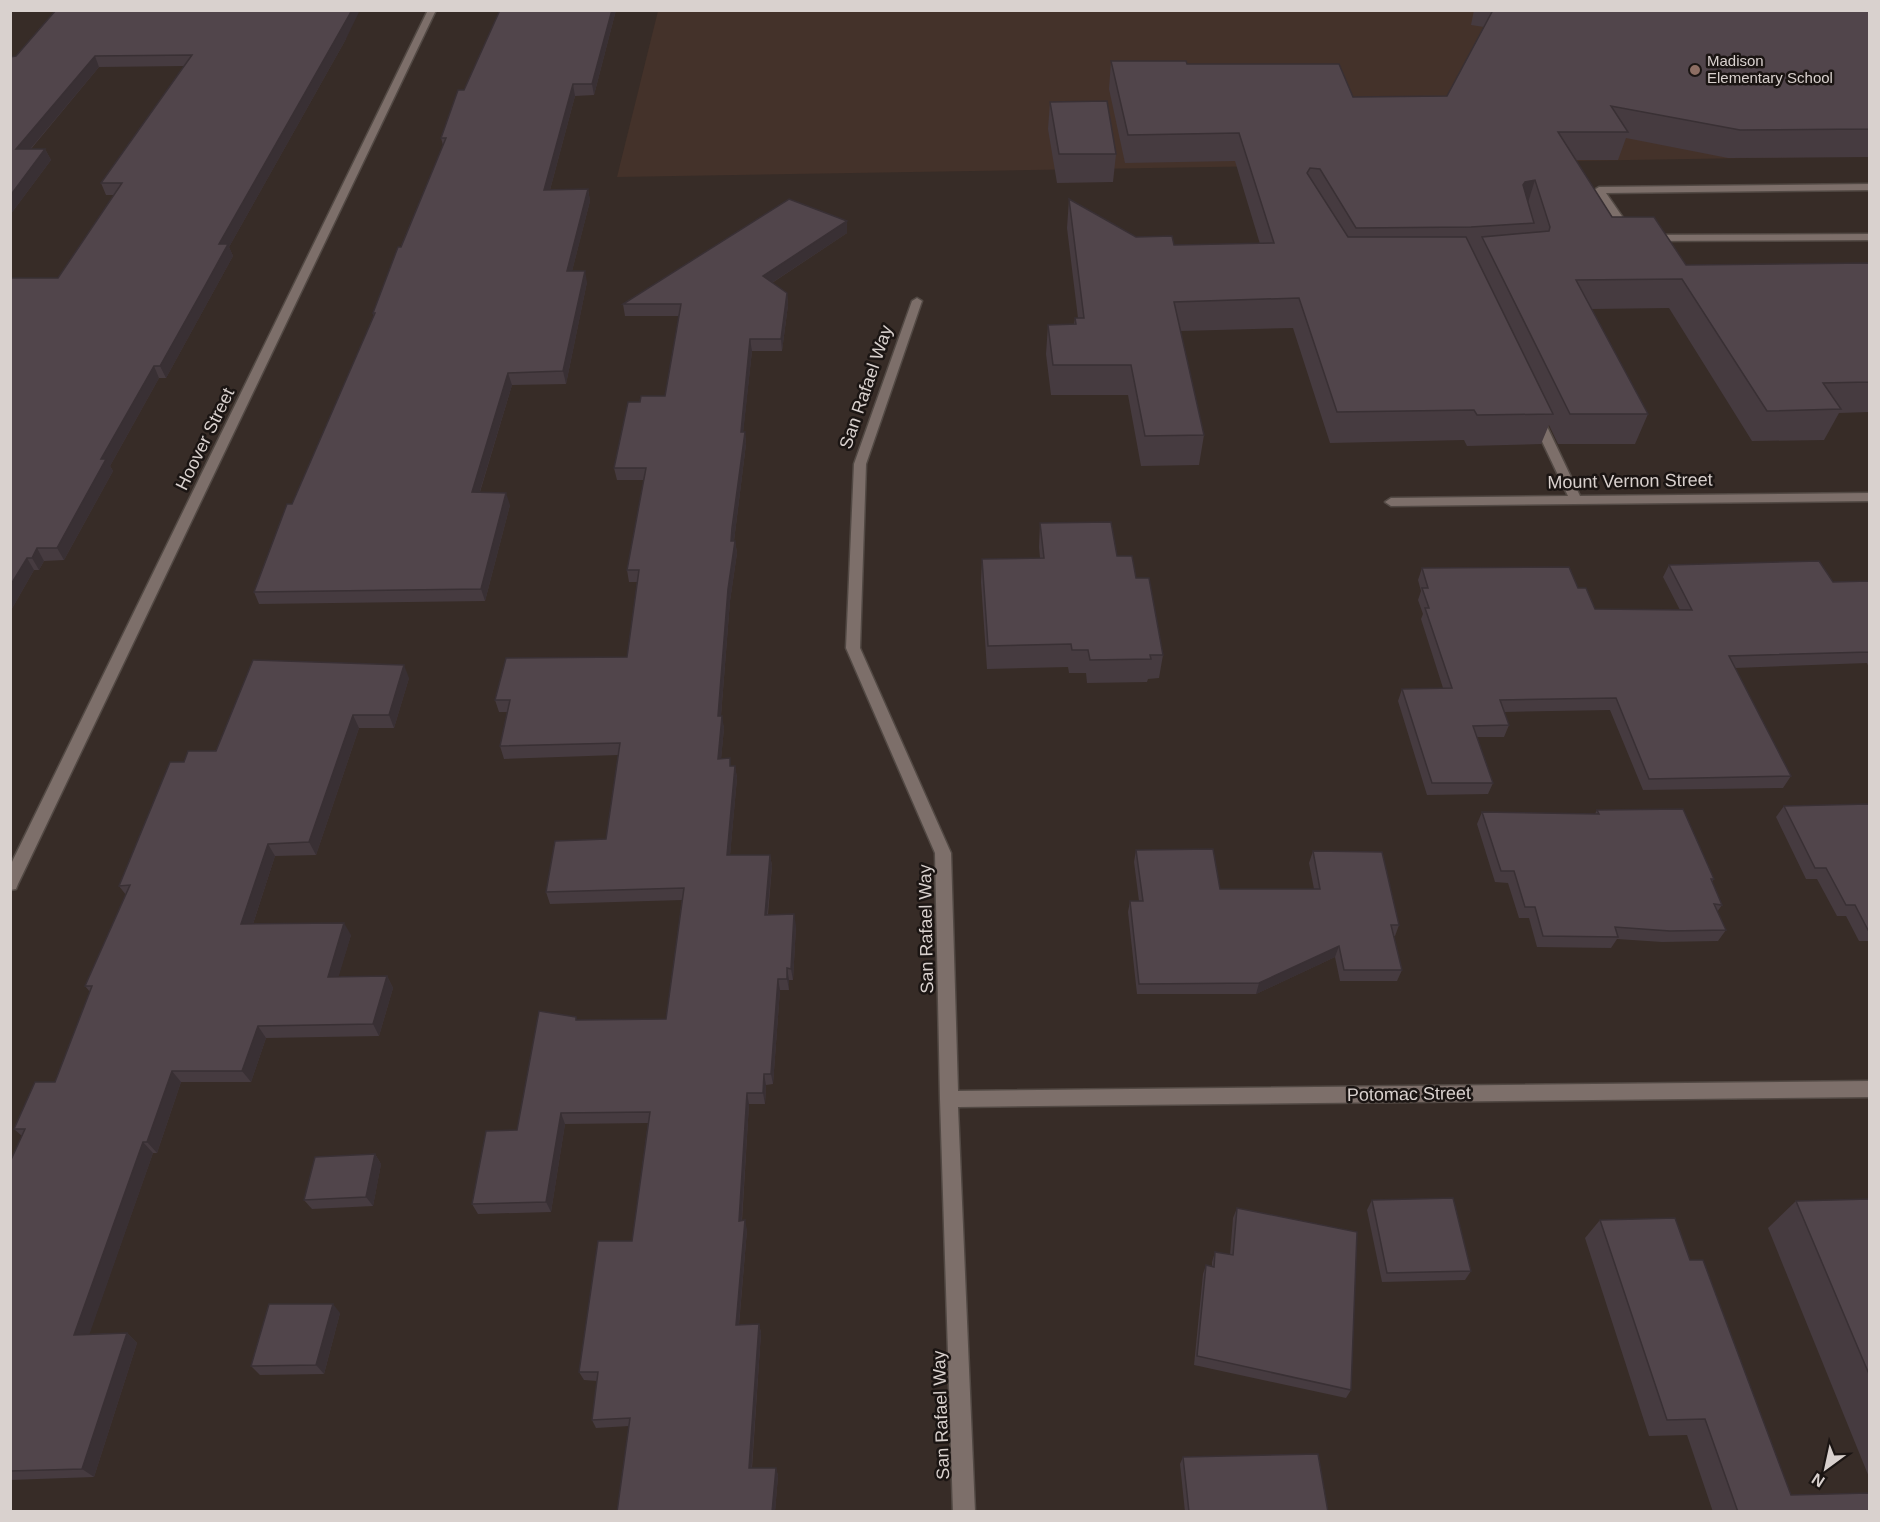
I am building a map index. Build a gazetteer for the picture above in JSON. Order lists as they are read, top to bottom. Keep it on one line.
{"streets":{"street":["San Rafael Way","Hoover Street","Mount Vernon Street","Potomac Street"]},"crossings":[["San Rafael Way","Potomac Street"]],"places":["Madison Elementary School"],"north":"bottom left"}
